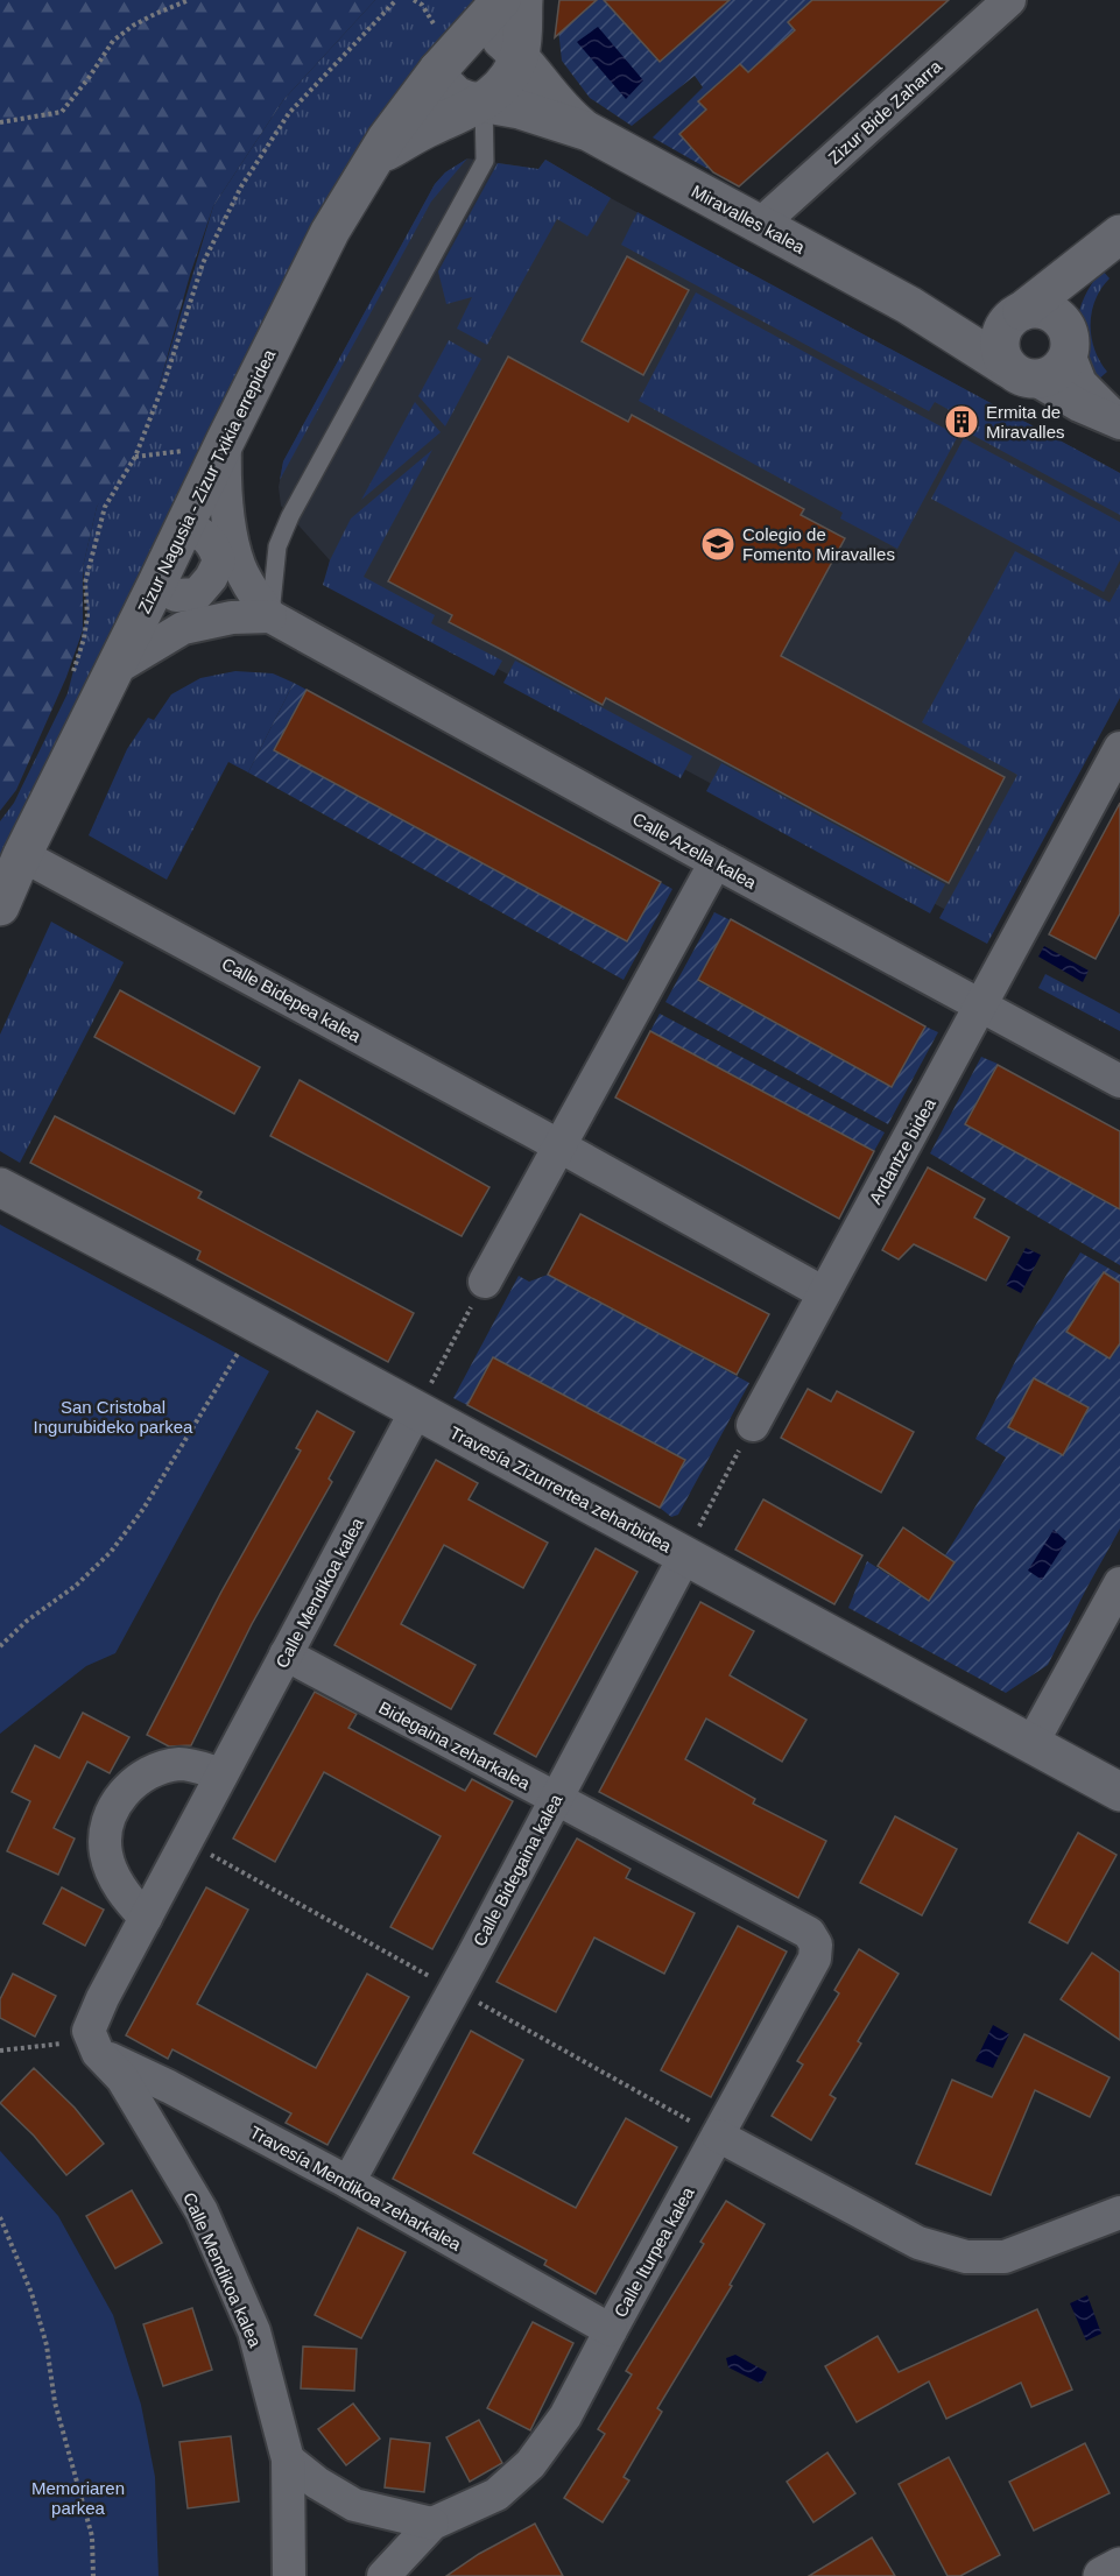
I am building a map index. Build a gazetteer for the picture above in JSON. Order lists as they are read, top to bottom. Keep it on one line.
{"streets":{"street":["Zizur Bide Zaharra","Miravalles kalea","Zizur Nagusia - Zizur Txikia errepidea","Calle Azella kalea","Calle Bidepea kalea","Ardantze bidea","Travesía Zizurrertea zeharbidea","Calle Mendikoa kalea","Bidegaina zeharkalea","Calle Bidegaina kalea","Travesía Mendikoa zeharkalea","Calle Iturpea kalea"]},"crossings":[["Zizur Bide Zaharra","Miravalles kalea"],["Miravalles kalea","Zizur Nagusia - Zizur Txikia errepidea"],["Zizur Nagusia - Zizur Txikia errepidea","Calle Azella kalea"],["Zizur Nagusia - Zizur Txikia errepidea","Calle Bidepea kalea"],["Calle Azella kalea","Ardantze bidea"],["Calle Bidepea kalea","Ardantze bidea"],["Travesía Zizurrertea zeharbidea","Calle Mendikoa kalea"],["Travesía Zizurrertea zeharbidea","Calle Bidegaina kalea"],["Calle Mendikoa kalea","Bidegaina zeharkalea"],["Calle Mendikoa kalea","Travesía Mendikoa zeharkalea"],["Bidegaina zeharkalea","Calle Bidegaina kalea"],["Bidegaina zeharkalea","Calle Iturpea kalea"],["Calle Bidegaina kalea","Travesía Mendikoa zeharkalea"],["Travesía Mendikoa zeharkalea","Calle Iturpea kalea"]],"parks":["San Cristobal Ingurubideko parkea","Memoriaren parkea"],"places":{"building":["Ermita de Miravalles"],"school or university":["Colegio de Fomento Miravalles"]}}
